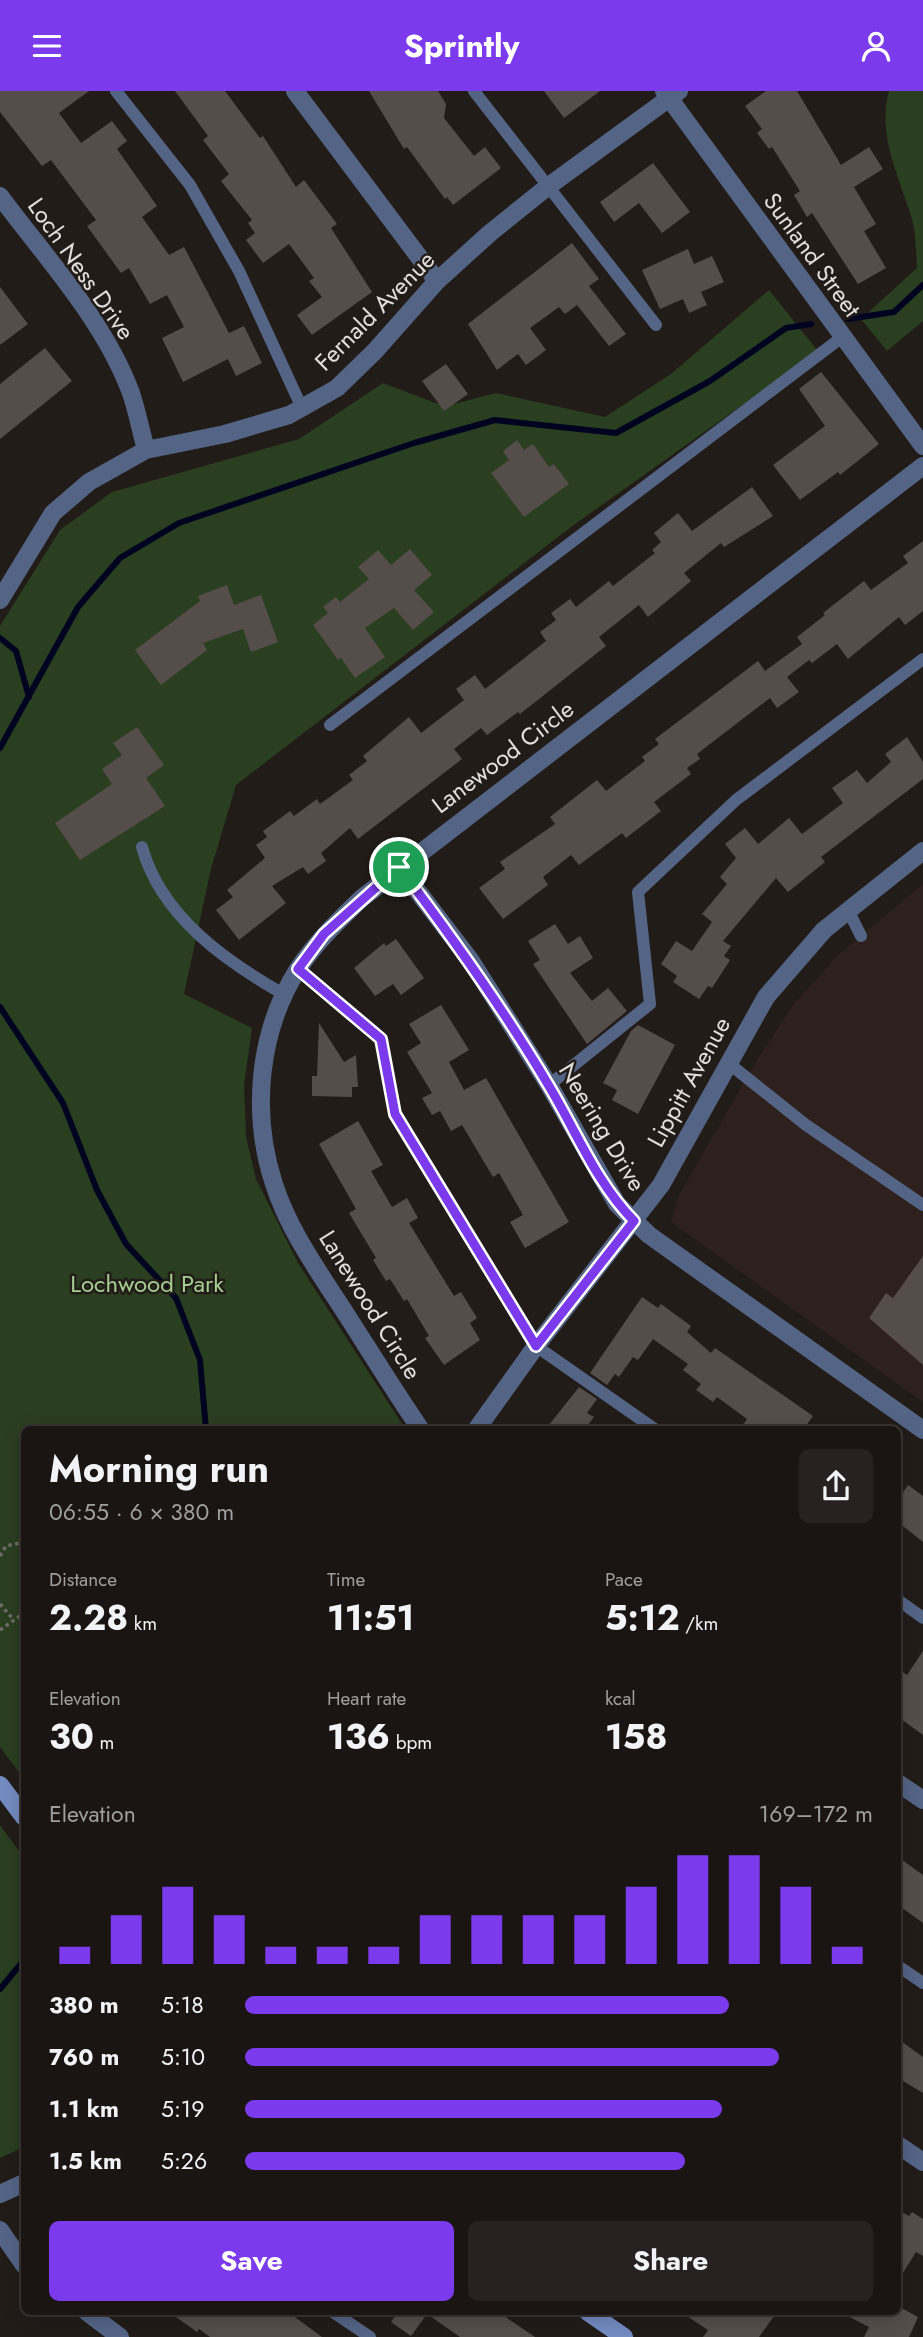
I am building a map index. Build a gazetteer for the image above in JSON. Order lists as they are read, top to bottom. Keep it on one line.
{"streets":{"street":["Sunland Street","Loch Ness Drive","Fernald Avenue","Lanewood Circle","Lippitt Avenue","Neering Drive"]},"crossings":[["Sunland Street","Fernald Avenue"],["Loch Ness Drive","Fernald Avenue"],["Lanewood Circle","Neering Drive"],["Lippitt Avenue","Neering Drive"]],"parks":["Lochwood Park"],"page":{"header":"Sprintly","heading":["Morning run","06:55 · 6 × 380 m"],"stats":[["Distance","2.28 km"],["Time","11:51"],["Pace","5:12 /km"],["Elevation","30 m"],["Heart rate","136 bpm"],["kcal","158"]],"chart":["Elevation","169–172 m"],"list":[{"name":"380 m","note":"5:18"},{"name":"760 m","note":"5:10"},{"name":"1.1 km","note":"5:19"},{"name":"1.5 km","note":"5:26"}],"buttons":["Save","Share"]}}
